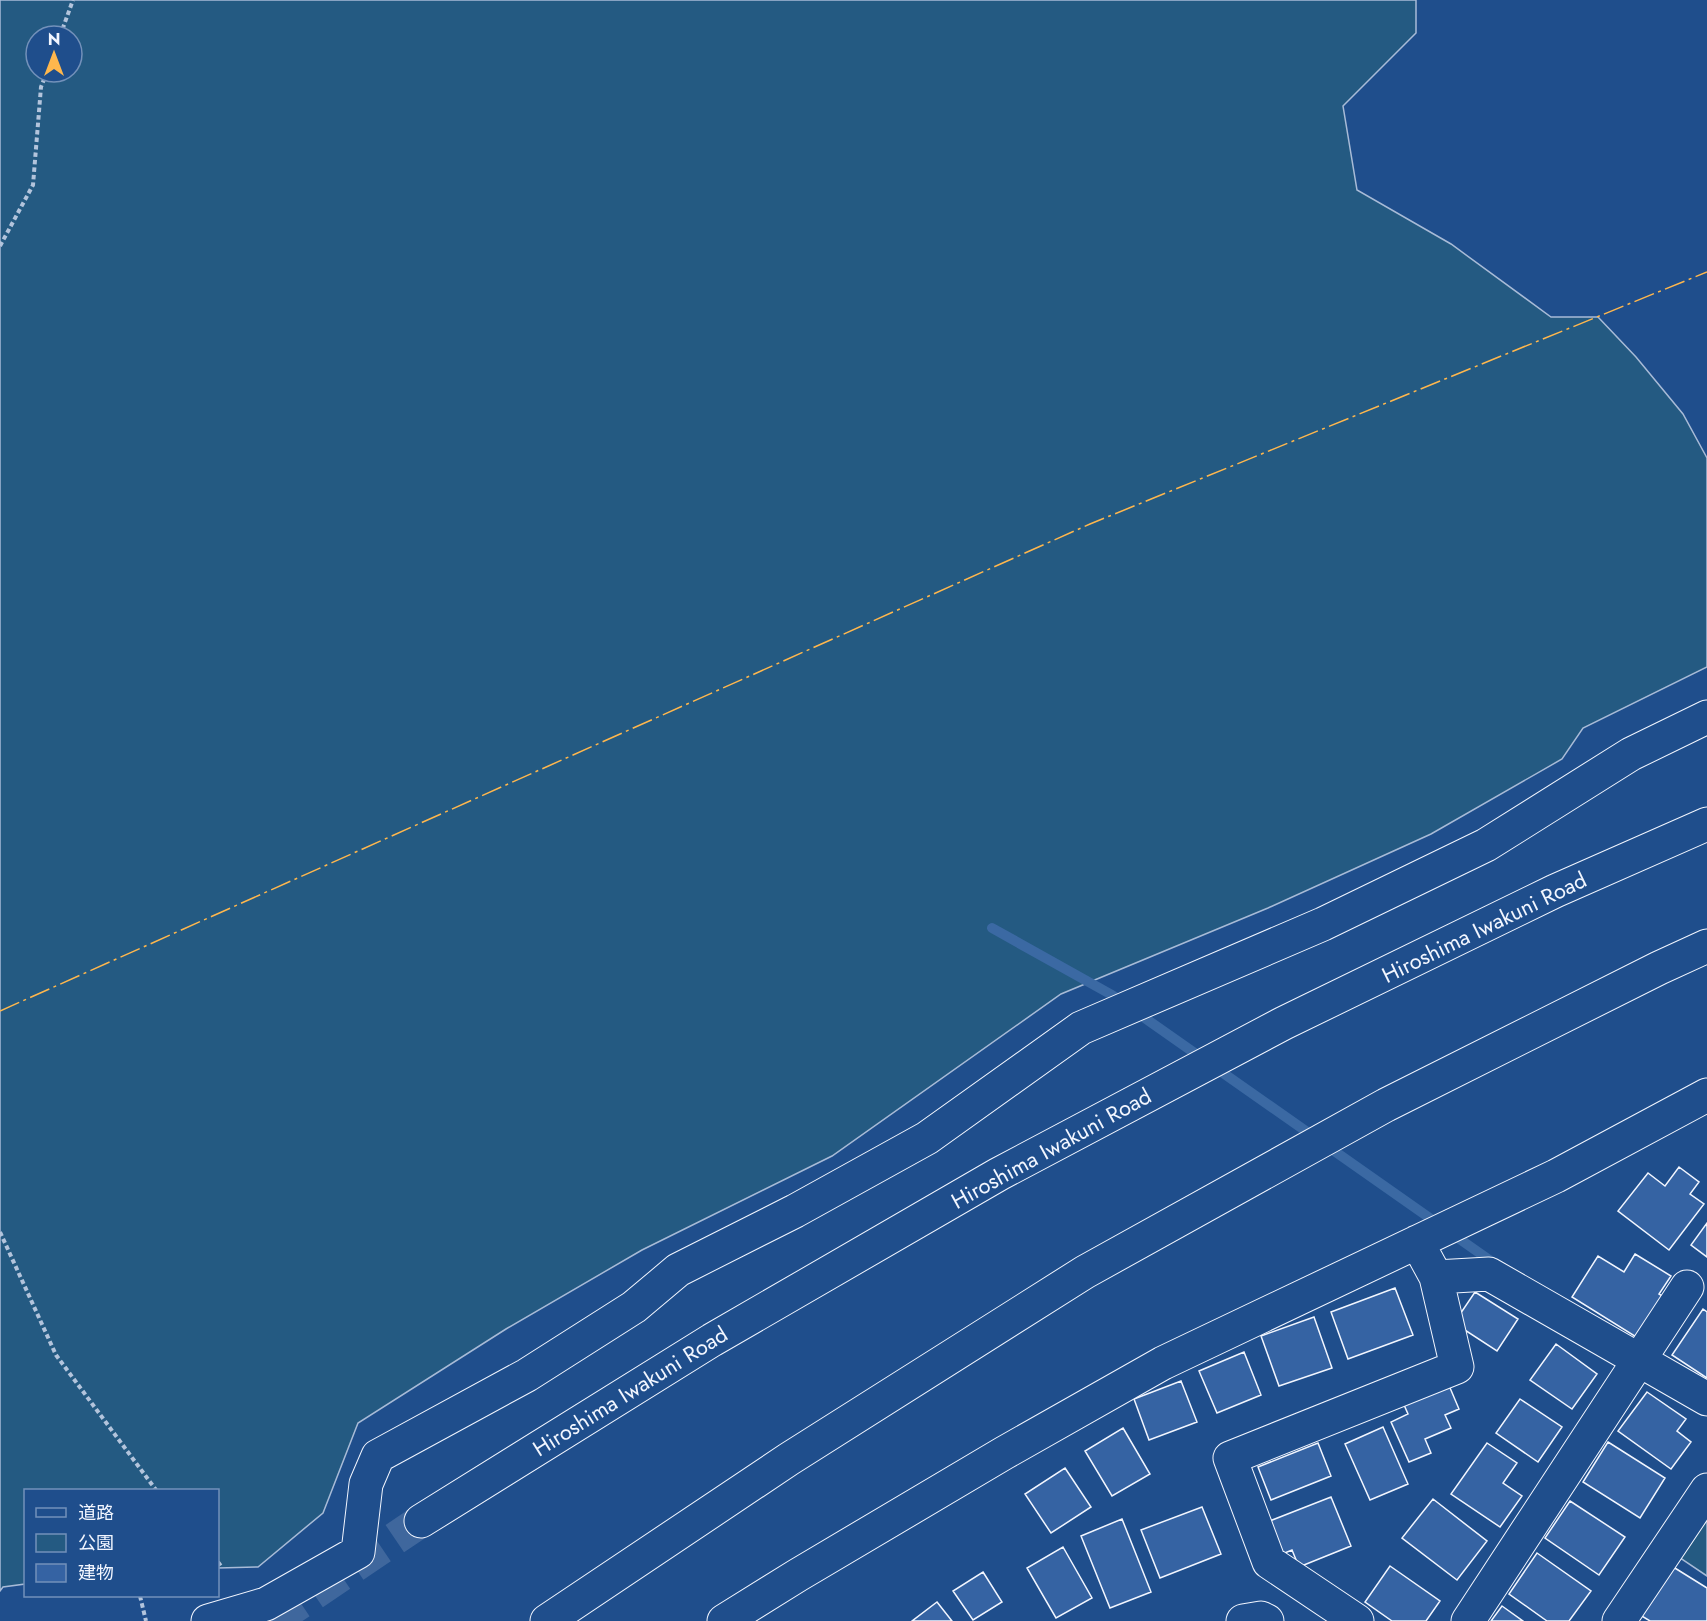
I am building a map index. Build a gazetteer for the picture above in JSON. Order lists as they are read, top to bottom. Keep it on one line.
{"streets":{"main road":["Hiroshima Iwakuni Road"]},"legend":["道路","公園","建物"],"north":"top"}
